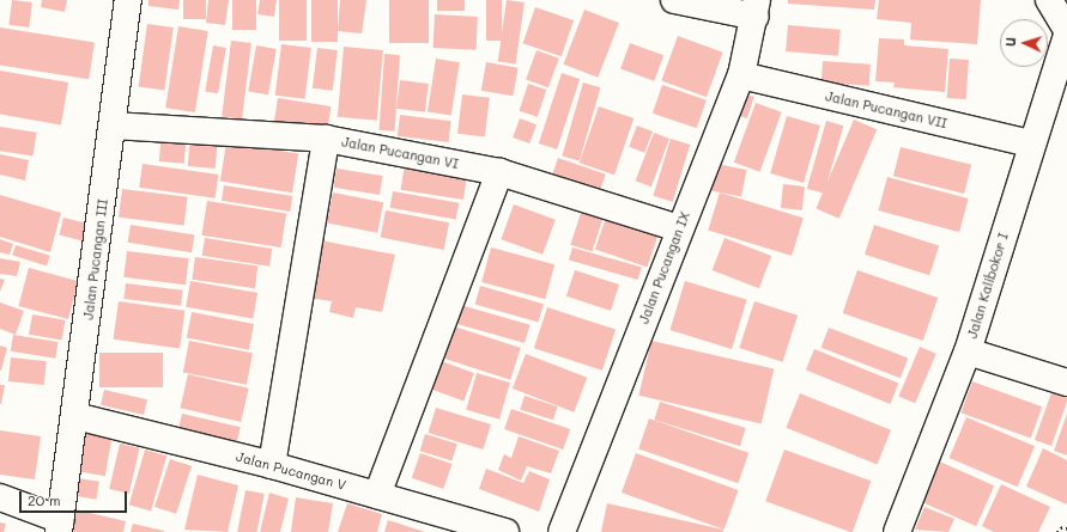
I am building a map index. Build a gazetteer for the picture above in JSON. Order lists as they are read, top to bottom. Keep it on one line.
{"streets":{"street":["Jalan Pucangan VII","Jalan Pucangan VI","Jalan Pucangan III","Jalan Pucangan IX","Jalan Kalibokor I","Jalan Pucangan V"]},"crossings":[["Jalan Pucangan VII","Jalan Pucangan IX"],["Jalan Pucangan VII","Jalan Kalibokor I"],["Jalan Pucangan VI","Jalan Pucangan III"],["Jalan Pucangan VI","Jalan Pucangan IX"],["Jalan Pucangan III","Jalan Pucangan V"]],"scale_bar":"20 m","north":"left"}
